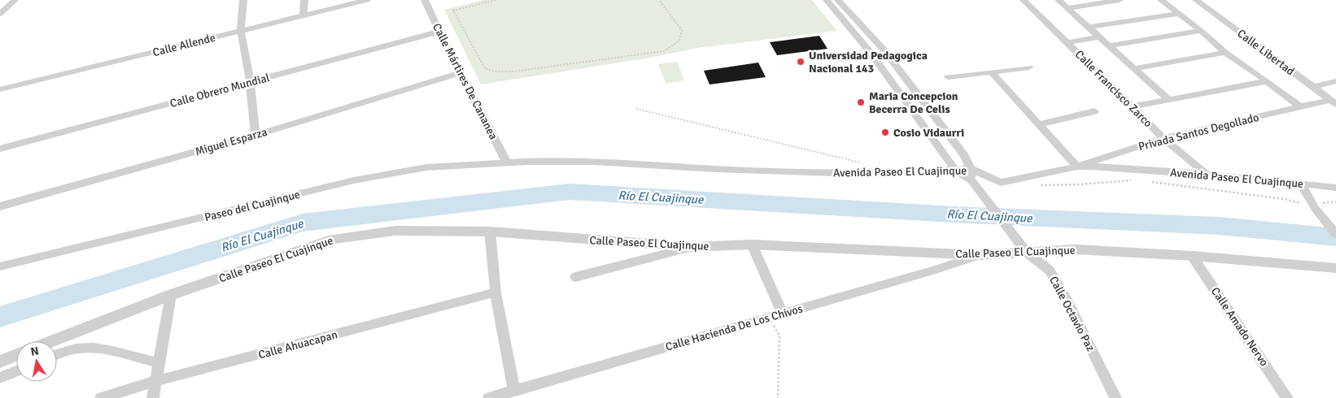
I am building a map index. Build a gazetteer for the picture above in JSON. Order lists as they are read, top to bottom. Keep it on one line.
{"streets":{"street":["Calle Allende","Calle Libertad","Calle Mártires De Cananea","Calle Francisco Zarco","Calle Obrero Mundial","Privada Santos Degollado","Miguel Esparza","Avenida Paseo El Cuajinque","Paseo del Cuajinque","Calle Paseo El Cuajinque","Calle Octavio Paz","Calle Amado Nervo","Calle Hacienda De Los Chivos","Calle Ahuacapan"]},"crossings":[["Calle Libertad","Privada Santos Degollado"],["Calle Mártires De Cananea","Calle Obrero Mundial"],["Calle Mártires De Cananea","Miguel Esparza"],["Calle Mártires De Cananea","Avenida Paseo El Cuajinque"],["Calle Mártires De Cananea","Paseo del Cuajinque"],["Calle Francisco Zarco","Privada Santos Degollado"],["Calle Francisco Zarco","Avenida Paseo El Cuajinque"],["Privada Santos Degollado","Avenida Paseo El Cuajinque"],["Avenida Paseo El Cuajinque","Paseo del Cuajinque"],["Avenida Paseo El Cuajinque","Calle Octavio Paz"],["Calle Paseo El Cuajinque","Calle Octavio Paz"],["Calle Paseo El Cuajinque","Calle Amado Nervo"],["Calle Paseo El Cuajinque","Calle Hacienda De Los Chivos"]],"water":["Río El Cuajinque"],"places":["Universidad Pedagogica Nacional 143","Maria Concepcion Becerra De Celis","Cosio Vidaurri"],"north":"top"}
